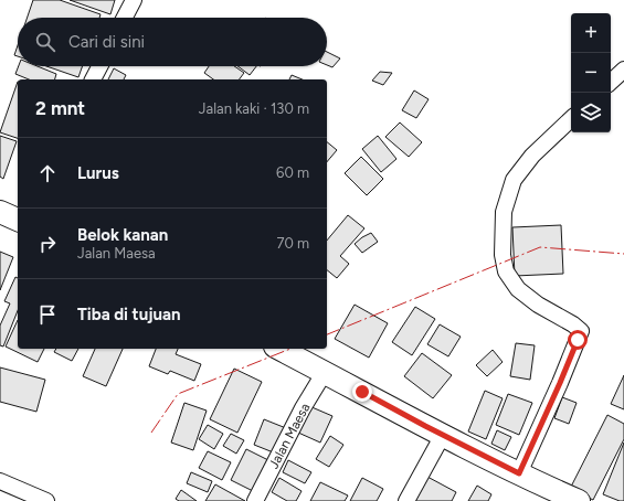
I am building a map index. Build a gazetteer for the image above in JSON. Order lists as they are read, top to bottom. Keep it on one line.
{"streets":{"street":["Jalan Maesa"]},"page":{"map_buttons":["+","−"],"search":"Cari di sini","heading":["2 mnt","Jalan kaki · 130 m"],"list":[["Lurus","60 m"],["Belok kanan","Jalan Maesa","70 m"],"Tiba di tujuan"]}}
